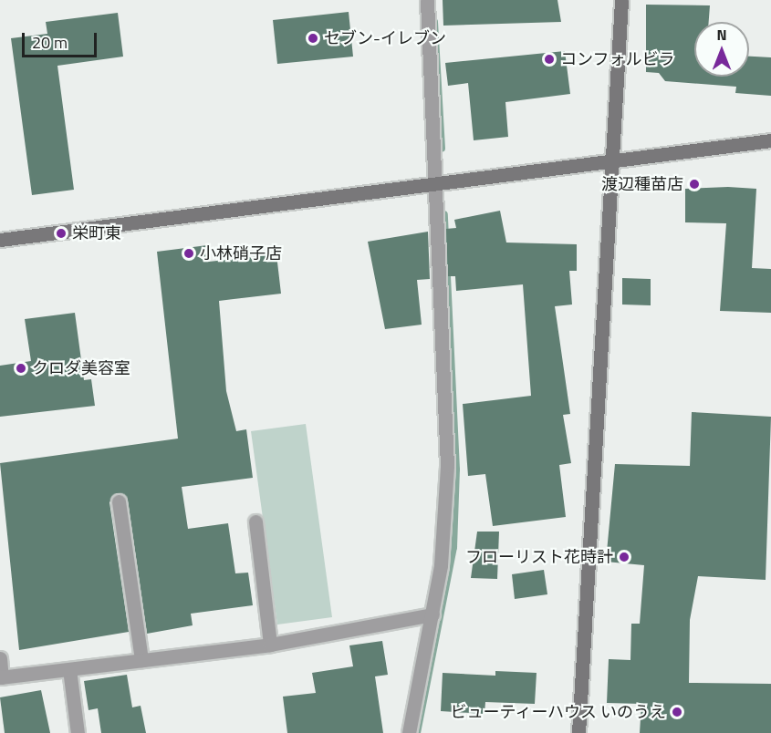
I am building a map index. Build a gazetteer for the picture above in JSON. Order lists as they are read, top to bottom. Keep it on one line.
{"places":["セブン-イレブン","コンフォルビラ","渡辺種苗店","栄町東","小林硝子店","クロダ美容室","フローリスト花時計","ビューティーハウス いのうえ"],"scale_bar":"20 m","north":"top"}
